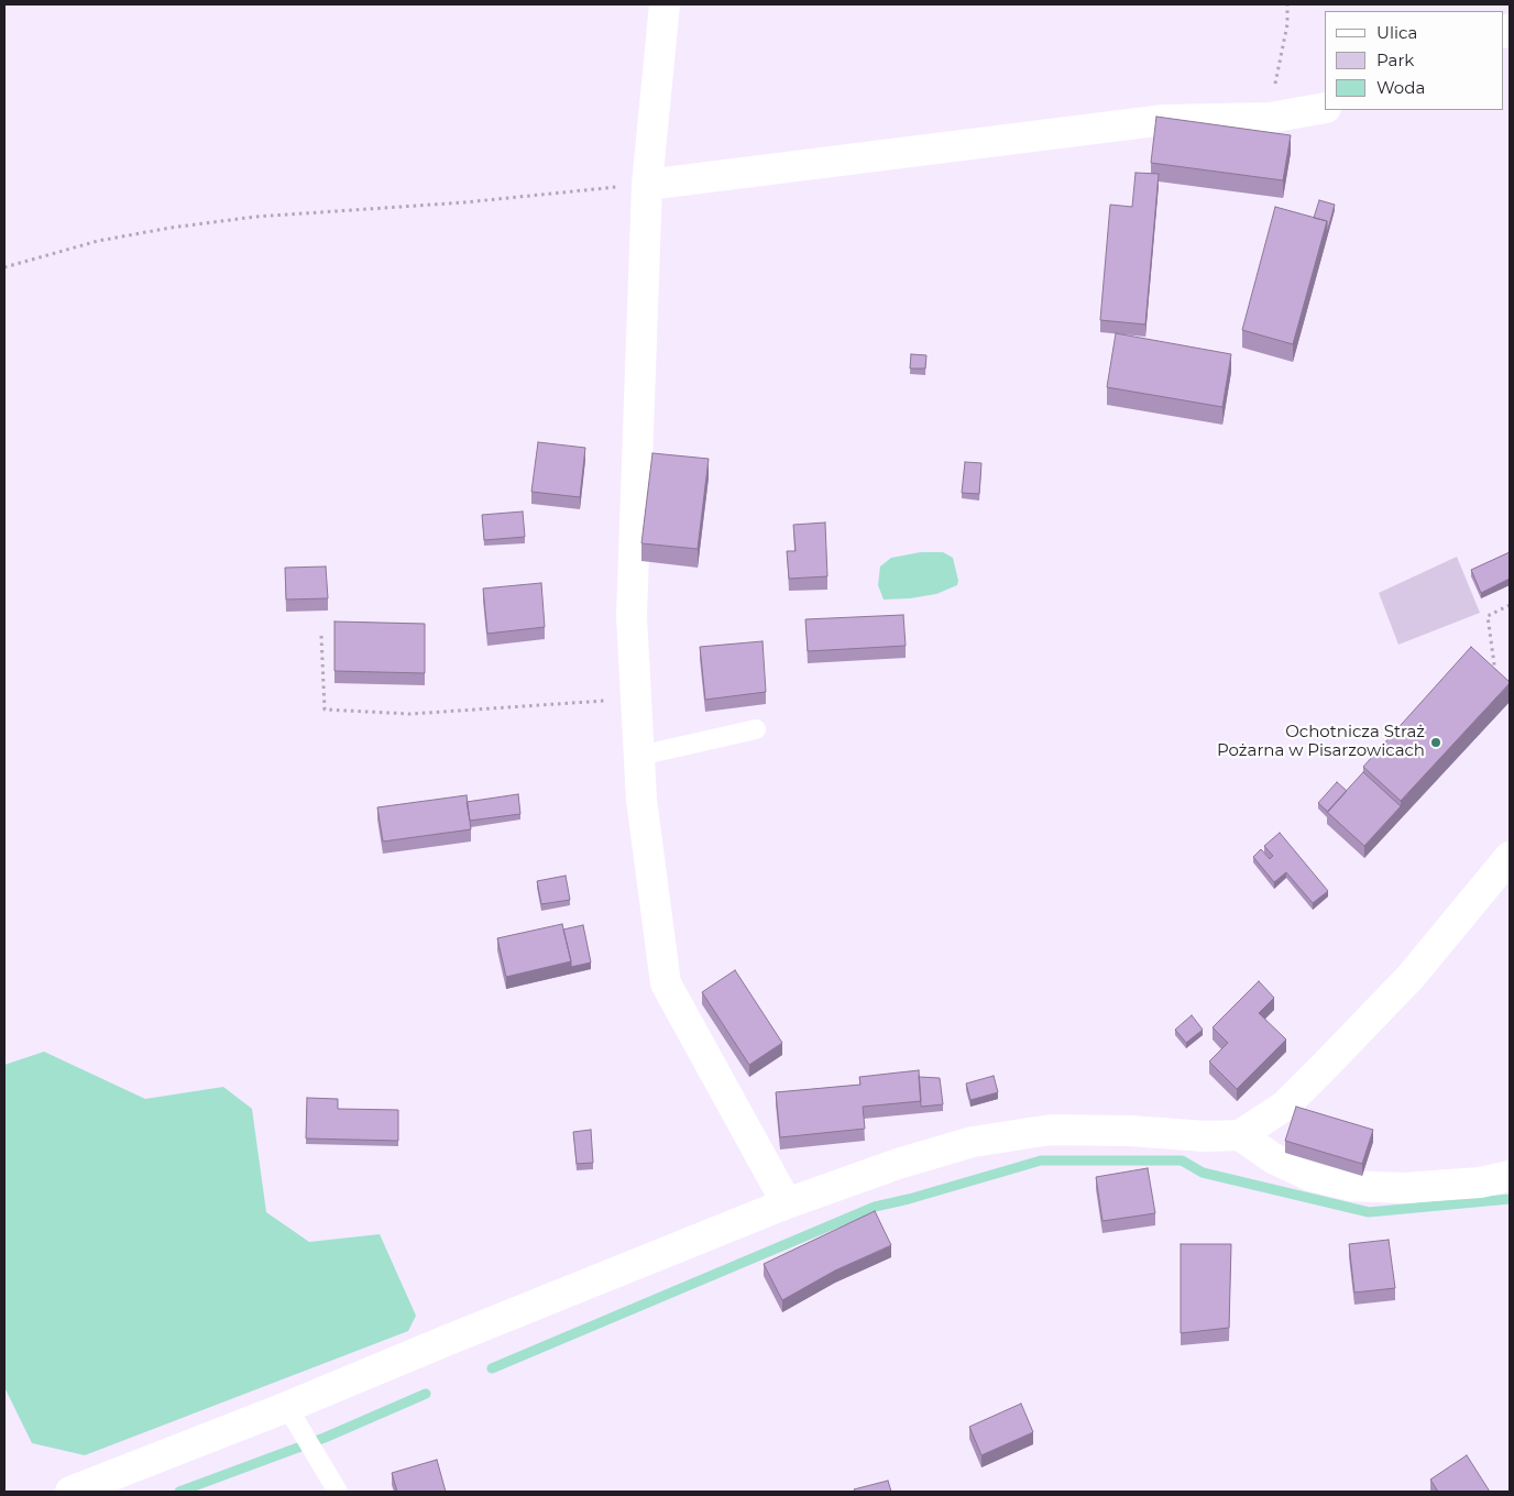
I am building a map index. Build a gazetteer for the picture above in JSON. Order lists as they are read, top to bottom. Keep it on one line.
{"places":["Ochotnicza Straż Pożarna w Pisarzowicach"],"legend":["Ulica","Park","Woda"]}
